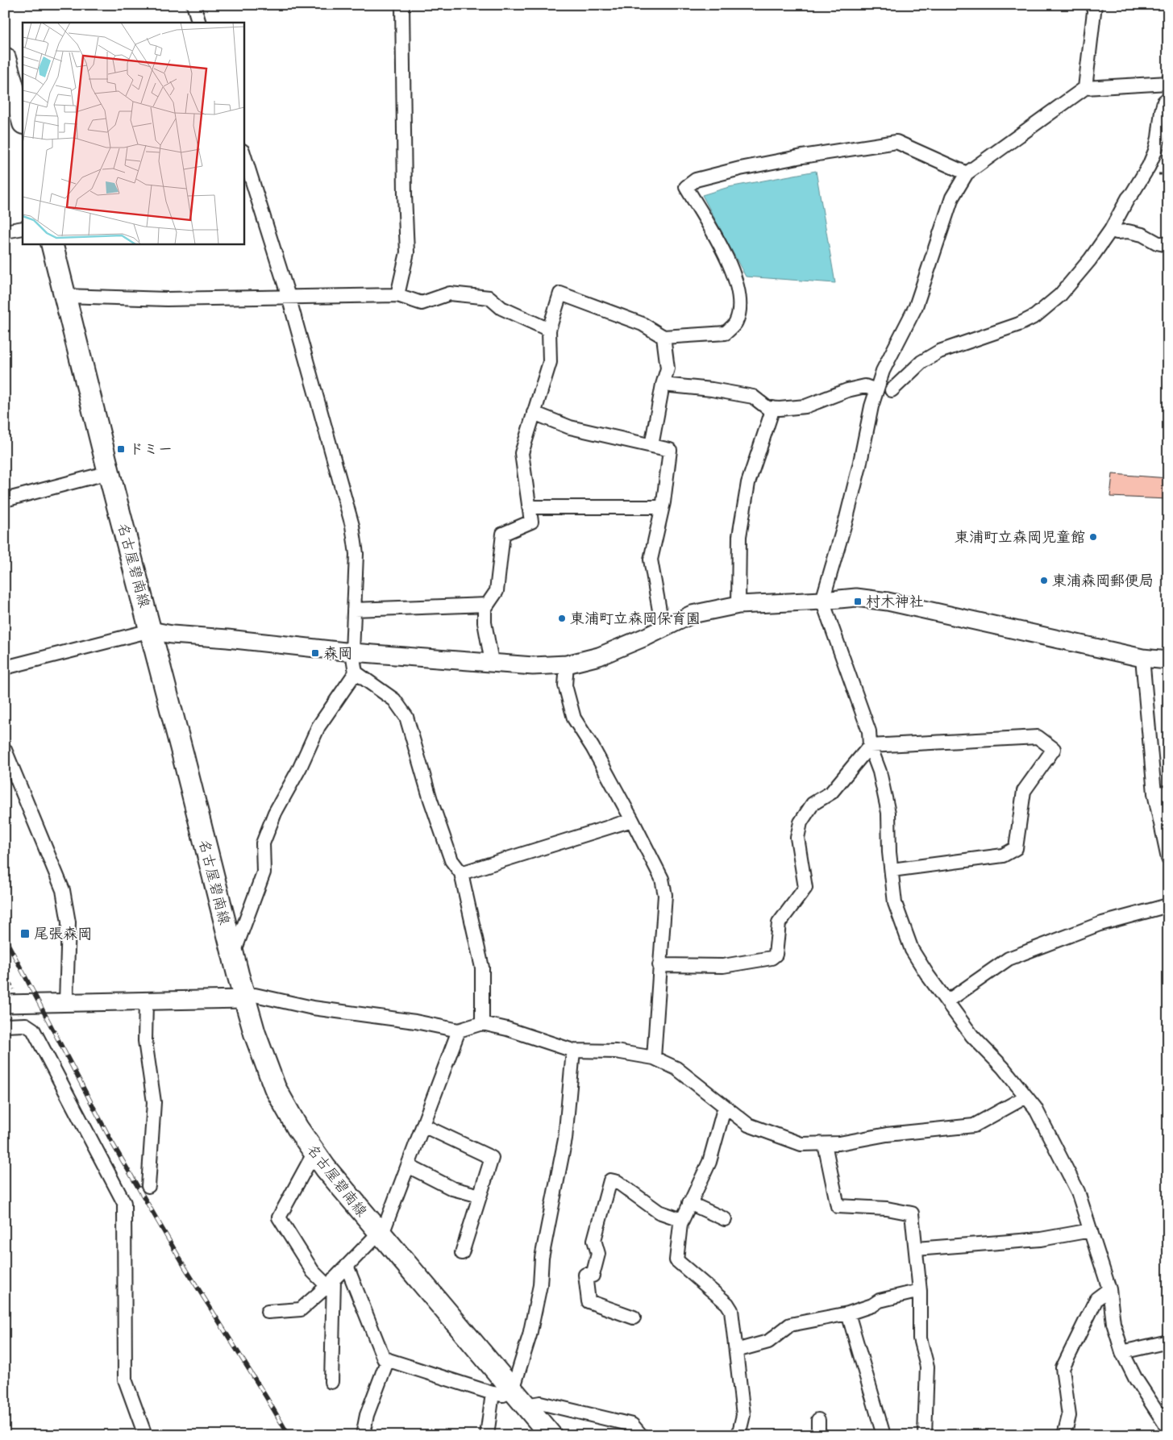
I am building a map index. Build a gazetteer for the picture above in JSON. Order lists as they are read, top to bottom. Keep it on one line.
{"streets":{"main road":["名古屋碧南線"]},"places":{"transit":["ドミー","村木神社","森岡","尾張森岡"],"other":["東浦町立森岡児童館","東浦森岡郵便局","東浦町立森岡保育園"]}}
